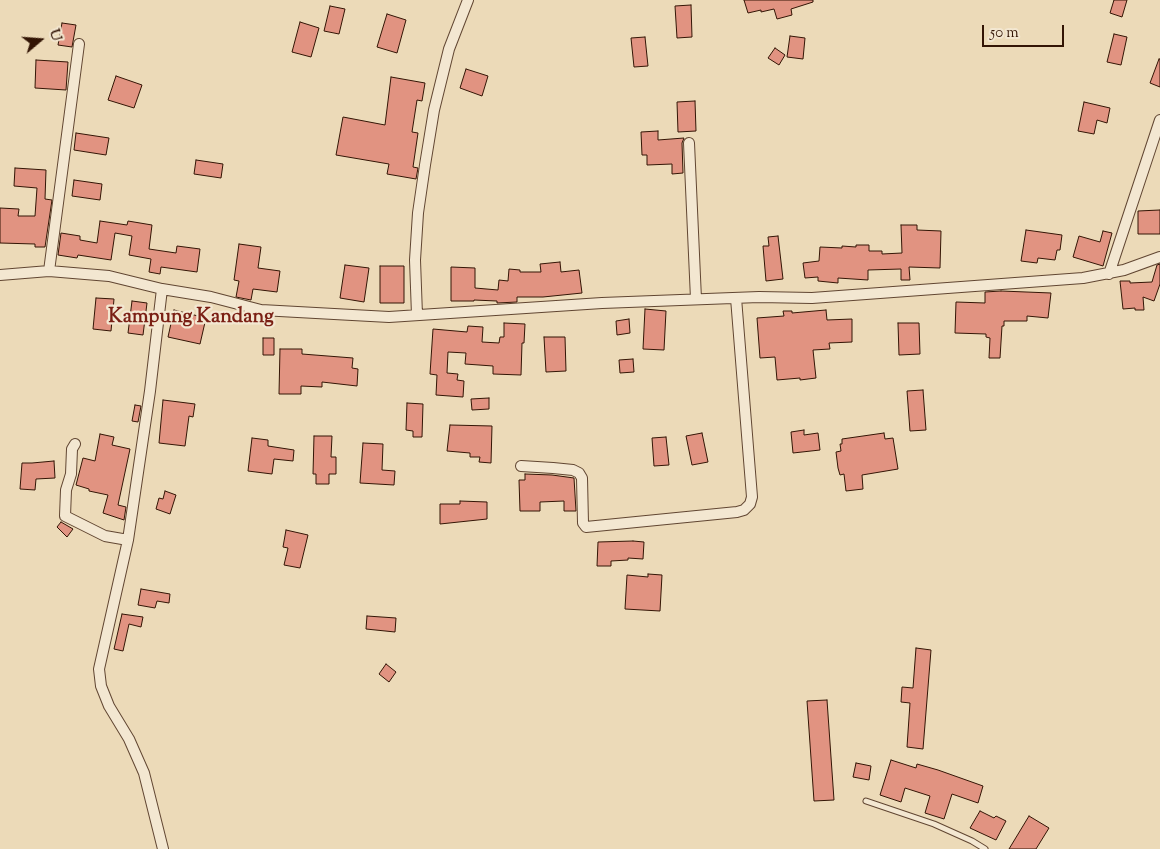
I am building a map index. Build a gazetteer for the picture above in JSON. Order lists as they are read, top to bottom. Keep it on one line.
{"districts":["Kampung Kandang"],"scale_bar":"50 m","north":"right"}
